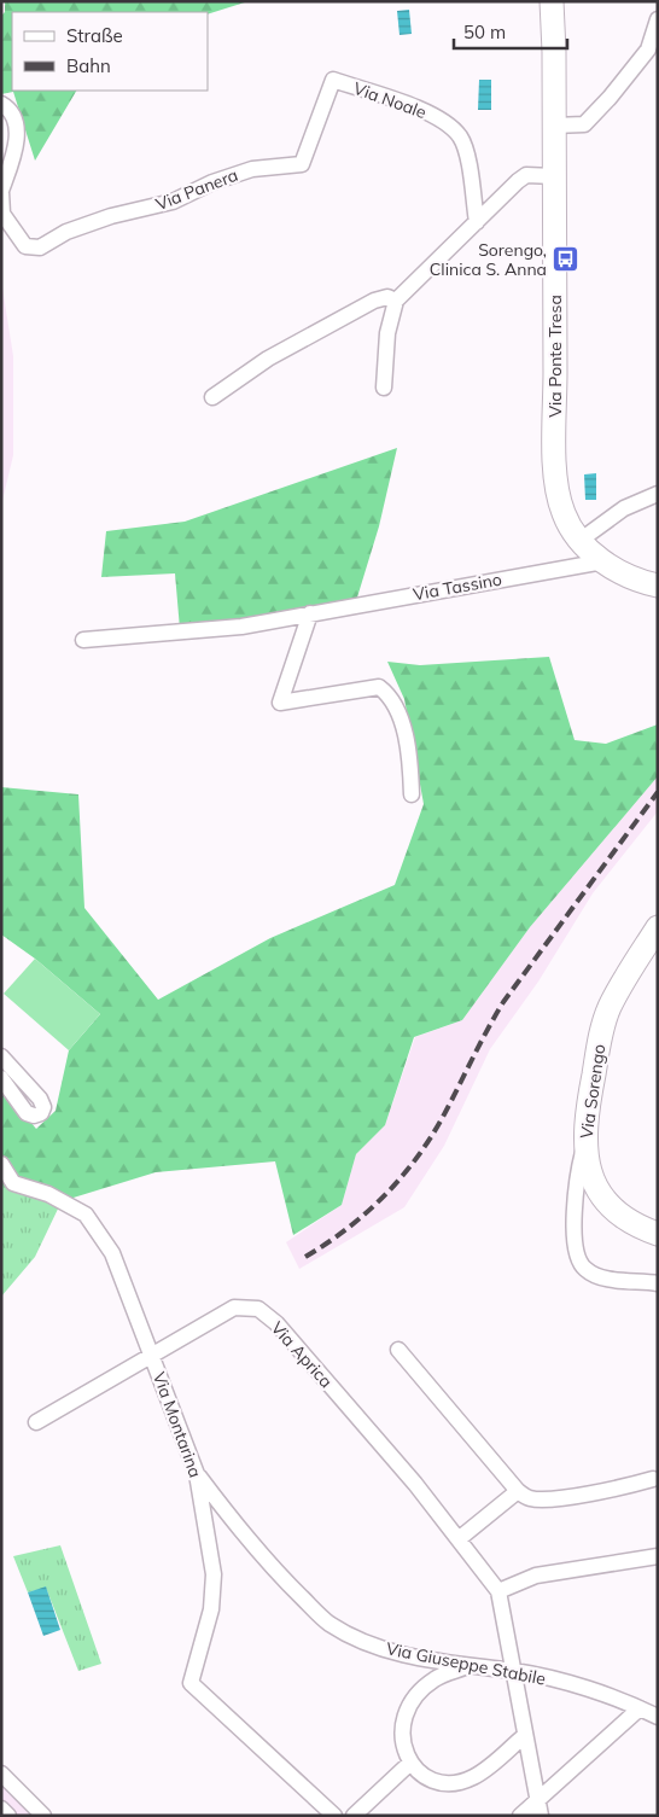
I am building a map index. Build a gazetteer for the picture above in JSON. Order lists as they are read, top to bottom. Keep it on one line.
{"streets":{"main road":["Via Ponte Tresa","Via Sorengo"],"street":["Via Noale","Via Panera","Via Tassino","Via Aprica","Via Montarina","Via Giuseppe Stabile"]},"crossings":[["Via Noale","Via Panera"],["Via Ponte Tresa","Via Tassino"],["Via Aprica","Via Montarina"],["Via Montarina","Via Giuseppe Stabile"]],"places":{"bus stop":["Sorengo, Clinica S. Anna"]},"legend":["Straße","Bahn"],"scale_bar":"50 m"}
